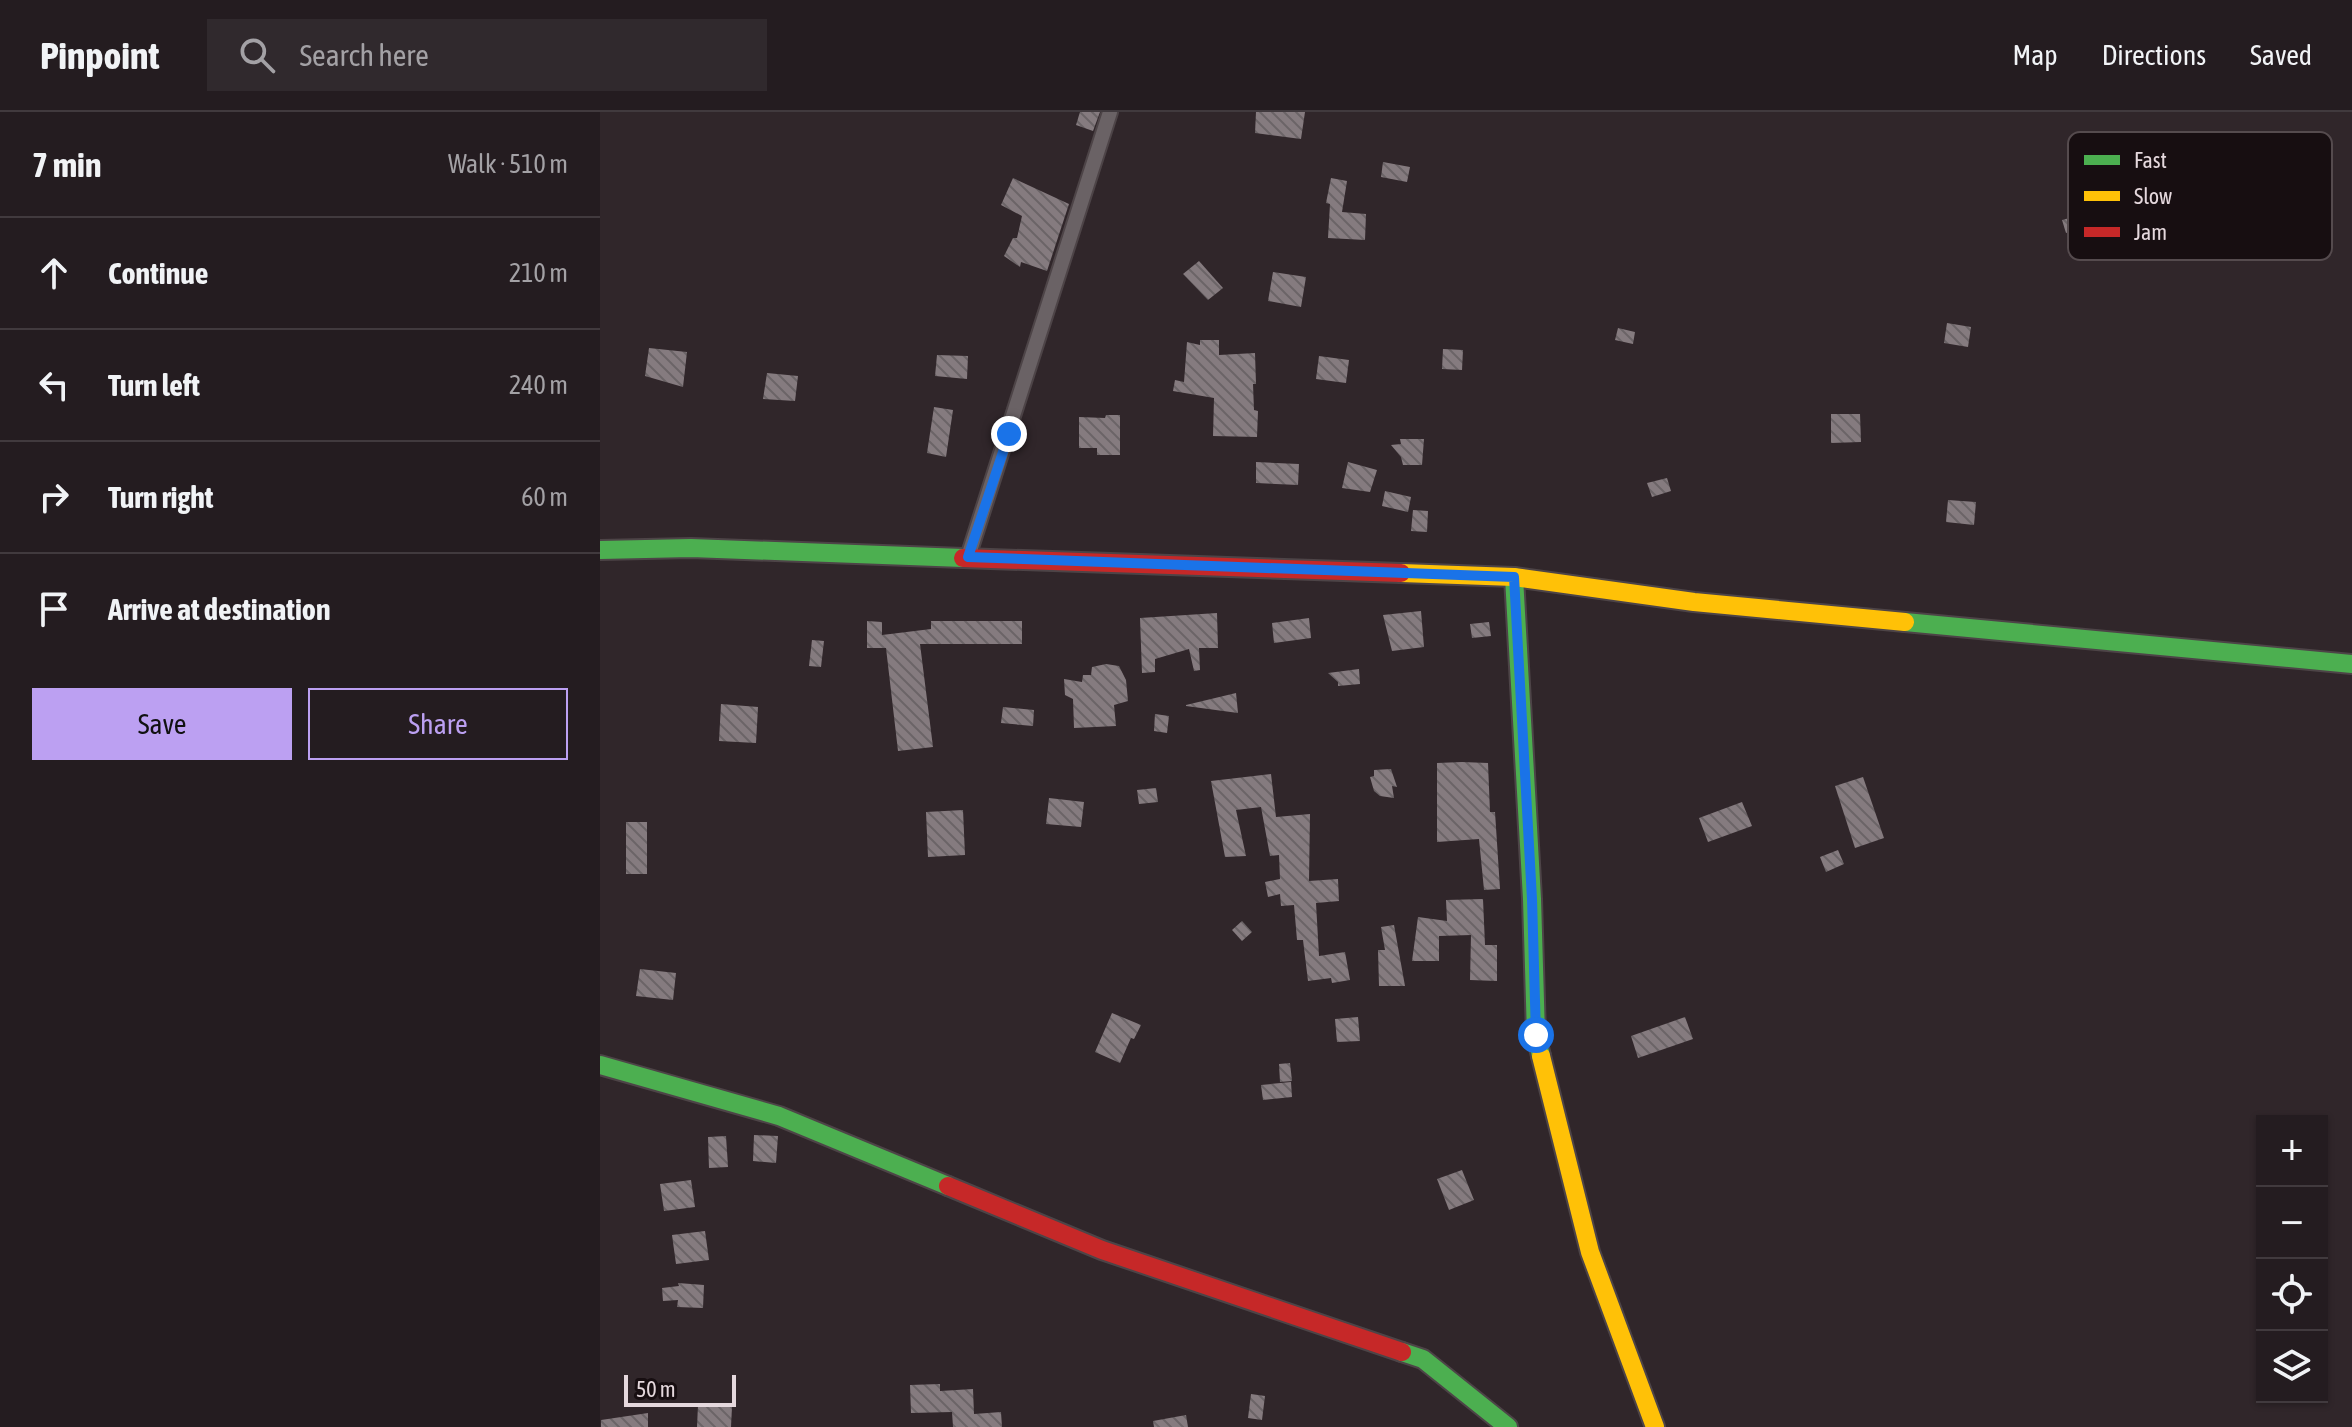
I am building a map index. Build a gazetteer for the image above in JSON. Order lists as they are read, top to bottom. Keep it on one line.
{"legend":["Fast","Slow","Jam"],"scale_bar":"50 m","page":{"header":"Pinpoint","search":"Search here","nav":["Map","Directions","Saved"],"heading":["7 min","Walk · 510 m"],"list":[["Continue","210 m"],["Turn left","240 m"],["Turn right","60 m"],"Arrive at destination"],"buttons":["Save","Share"],"map_buttons":["+","−"],"scale":"50 m"}}
